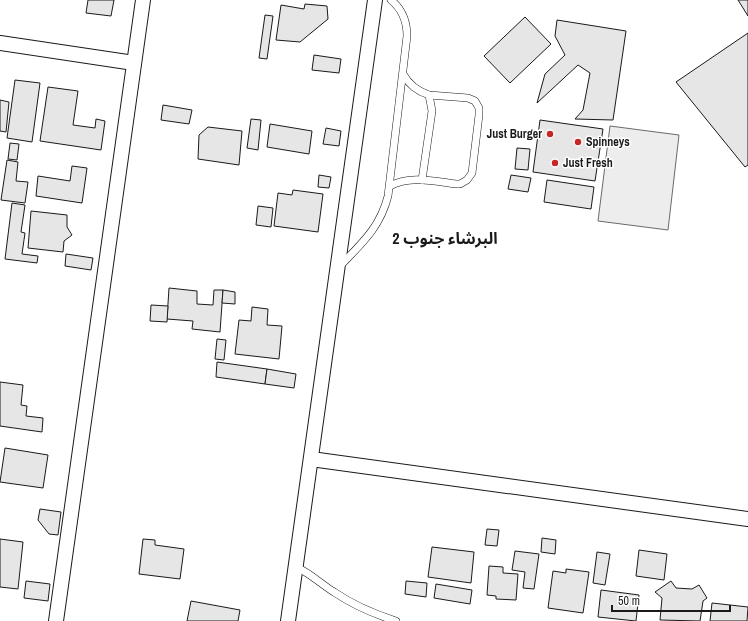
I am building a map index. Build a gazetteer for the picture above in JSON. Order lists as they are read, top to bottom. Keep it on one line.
{"districts":["البرشاء جنوب 2"],"places":["Just Burger","Spinneys","Just Fresh"],"scale_bar":"50 m"}
